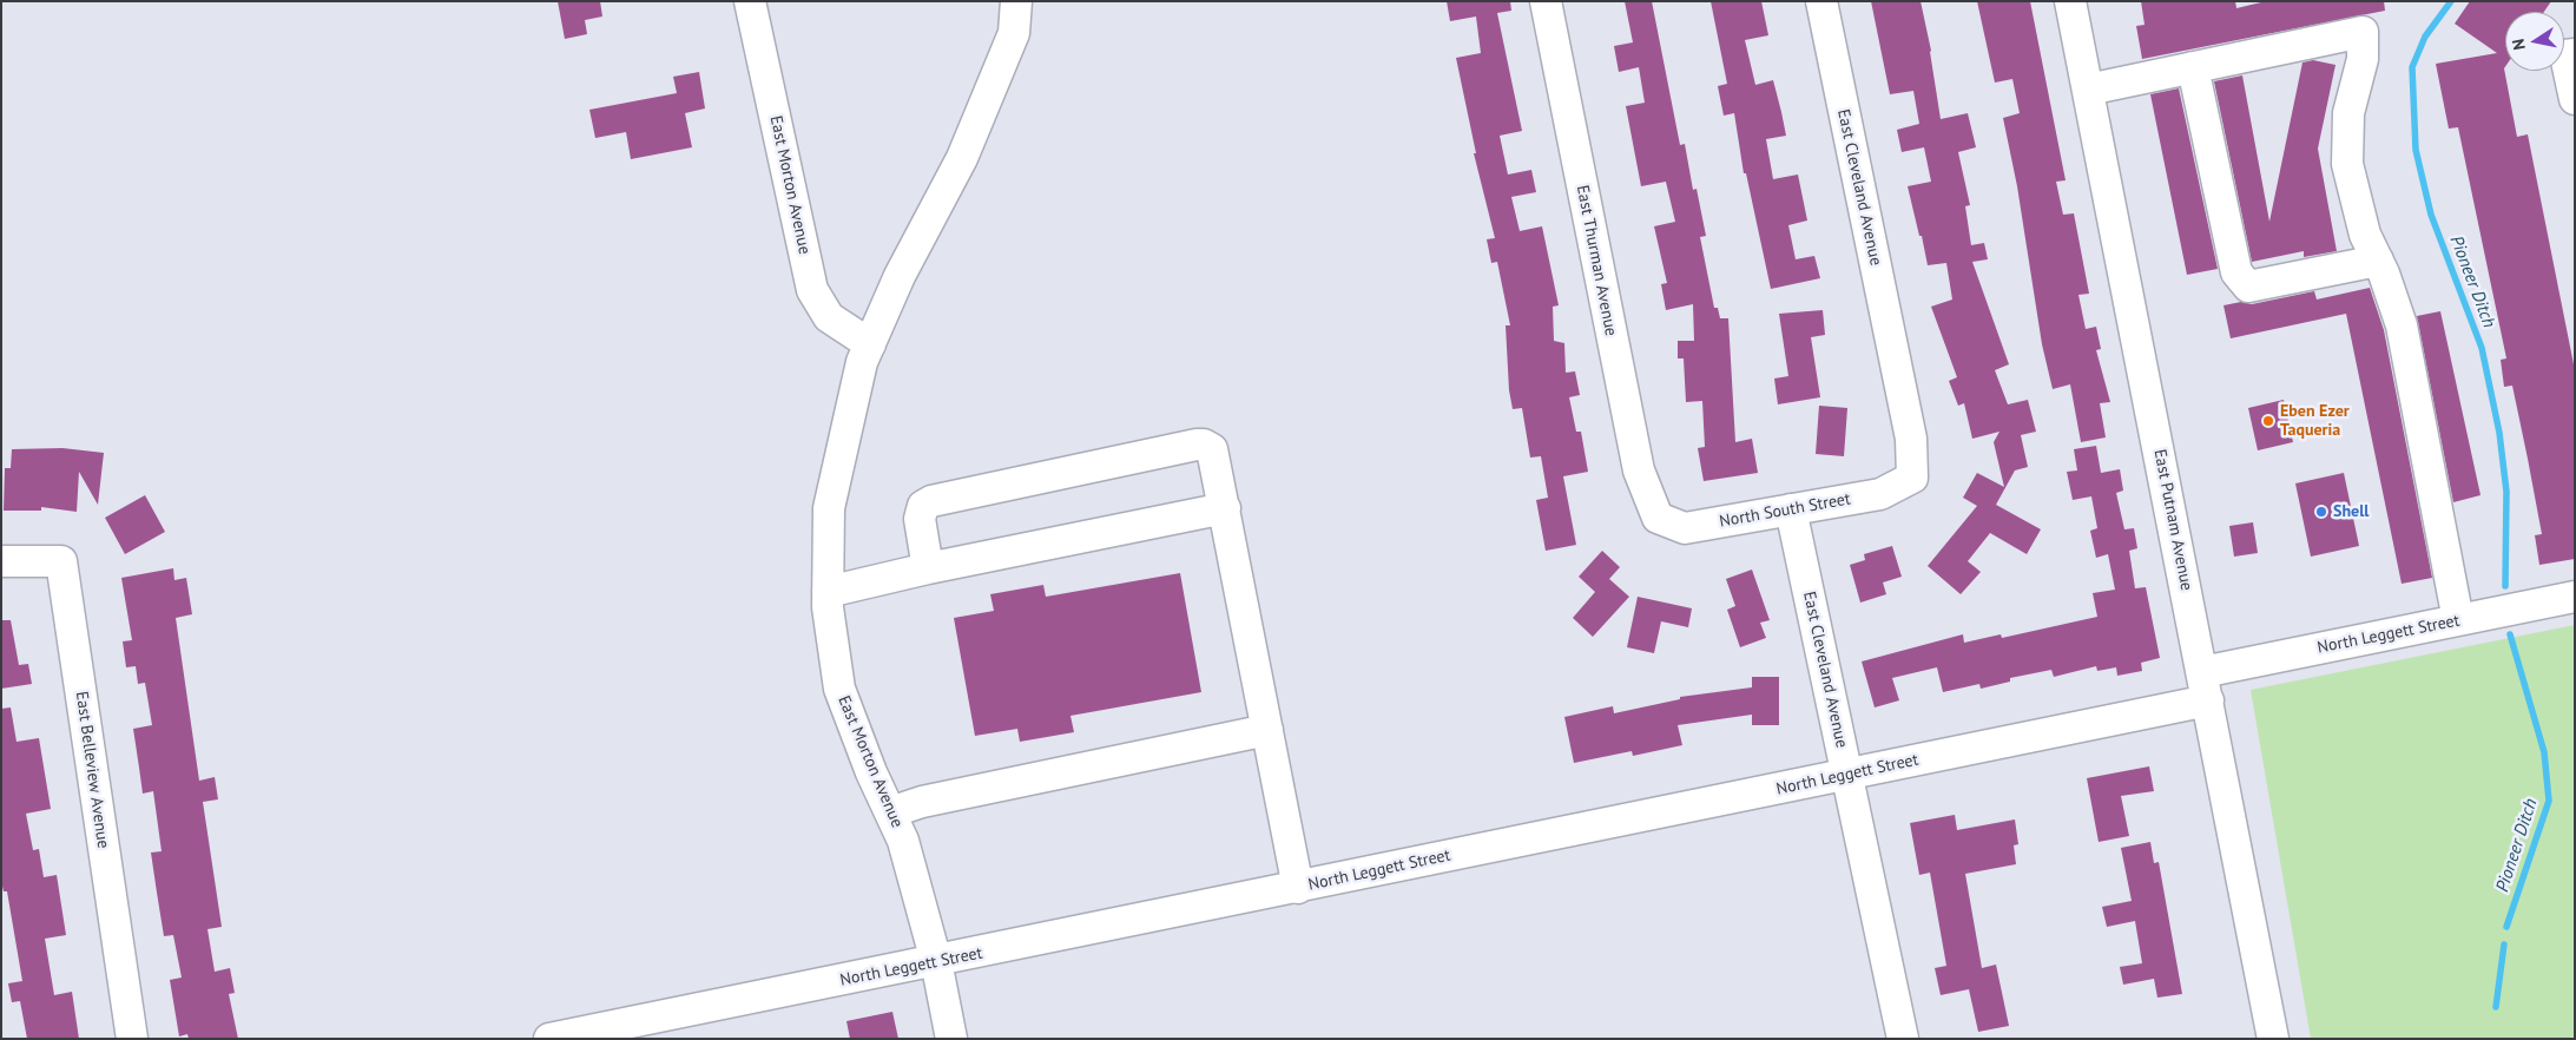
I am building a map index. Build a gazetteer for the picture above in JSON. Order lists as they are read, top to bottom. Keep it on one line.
{"streets":{"street":["East Morton Avenue","East Cleveland Avenue","East Thurman Avenue","North South Street","East Putnam Avenue","North Leggett Street","East Belleview Avenue"]},"crossings":[["East Morton Avenue","North Leggett Street"],["East Cleveland Avenue","North South Street"],["East Cleveland Avenue","North Leggett Street"],["East Thurman Avenue","North South Street"],["East Putnam Avenue","North Leggett Street"]],"water":["Pioneer Ditch"],"places":["Eben Ezer Taqueria","Shell"],"north":"left"}
